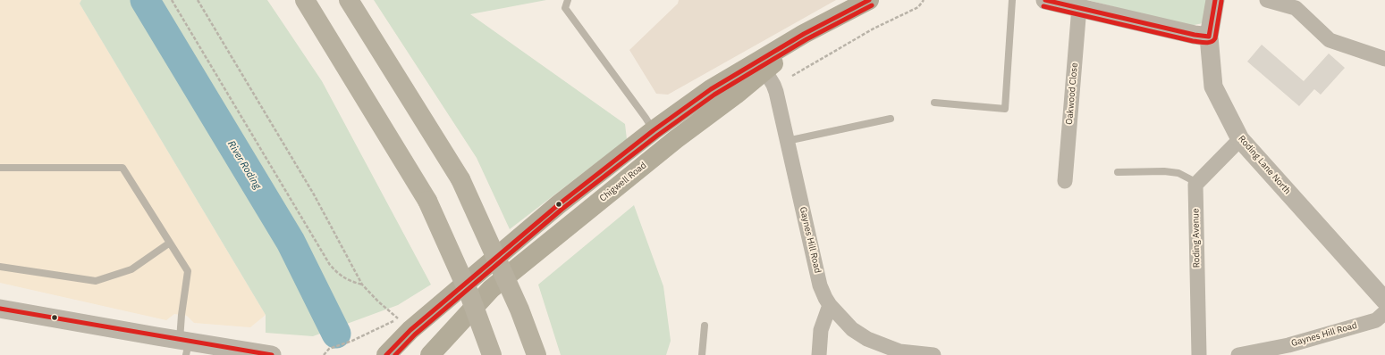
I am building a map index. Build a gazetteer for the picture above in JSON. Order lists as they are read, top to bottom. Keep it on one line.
{"streets":{"main road":["Chigwell Road"],"street":["Oakwood Close","Roding Lane North","Roding Avenue","Gaynes Hill Road"]},"crossings":[["Chigwell Road","Gaynes Hill Road"]],"water":["River Roding"]}
